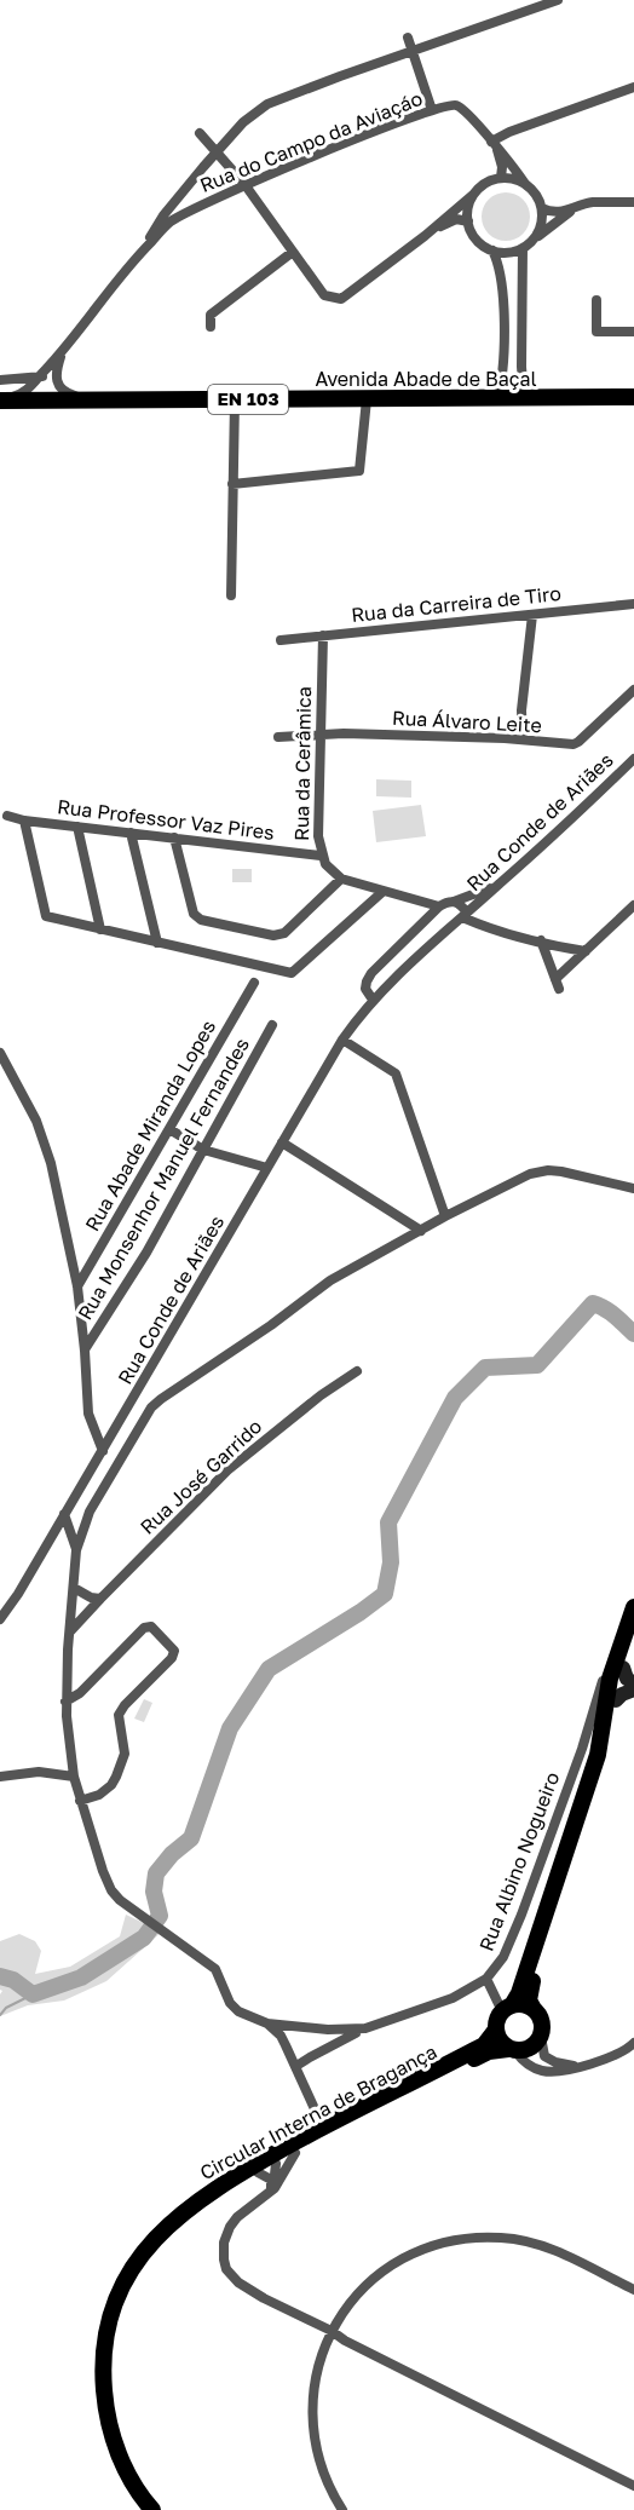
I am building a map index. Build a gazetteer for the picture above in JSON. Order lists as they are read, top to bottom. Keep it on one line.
{"streets":{"main road":["Avenida Abade de Baçal","EN 103","Circular Interna de Bragança"],"street":["Rua do Campo da Aviaçáo","Rua da Carreira de Tiro","Rua Álvaro Leite","Rua da Cerâmica","Rua Professor Vaz Pires","Rua Conde de Ariães","Rua Abade Miranda Lopes","Rua Monsenhor Manuel Fernandes","Rua José Garrido","Rua Albino Nogueiro"]},"crossings":[["Rua do Campo da Aviaçáo","Avenida Abade de Baçal"],["Rua da Carreira de Tiro","Rua da Cerâmica"],["Rua Álvaro Leite","Rua da Cerâmica"],["Rua da Cerâmica","Rua Professor Vaz Pires"]]}
